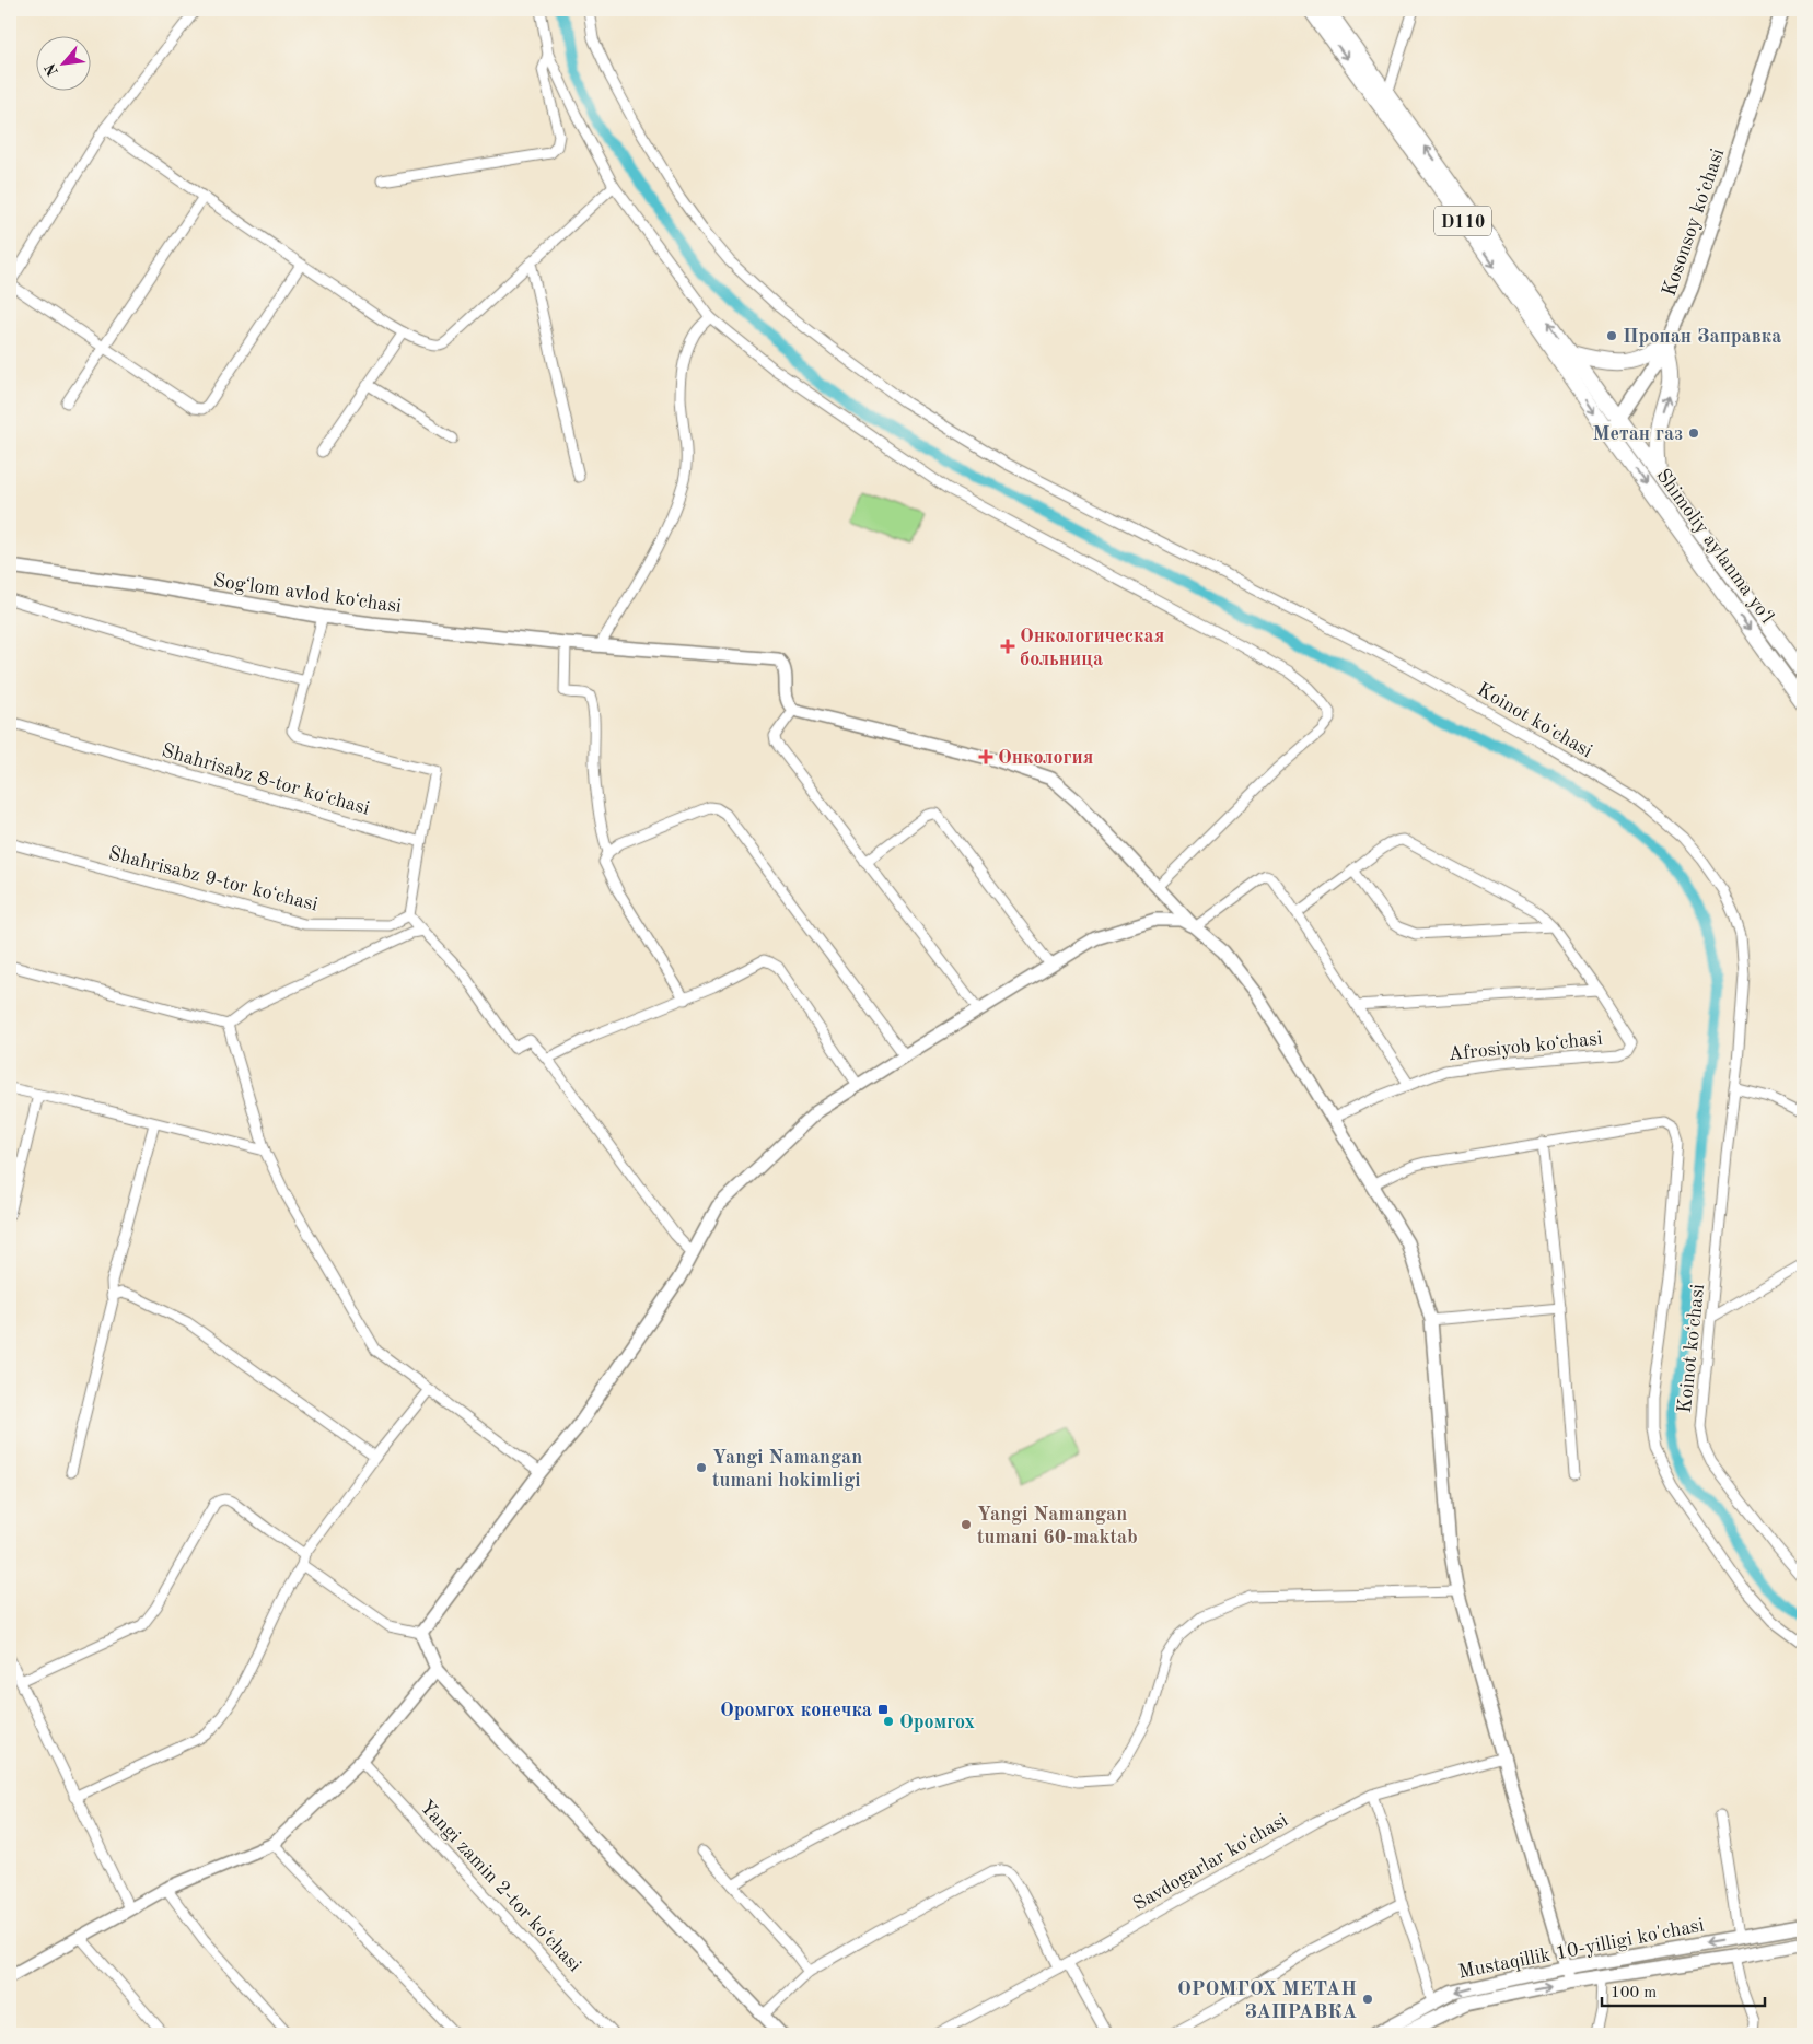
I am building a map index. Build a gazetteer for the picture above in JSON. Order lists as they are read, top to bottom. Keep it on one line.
{"streets":{"main road":["D110","Kosonsoy koʻchasi","Shimoliy aylanma yoʻl","Mustaqillik 10-yilligi ko'chasi"],"street":["Sogʻlom avlod koʻchasi","Koinot koʻchasi","Shahrisabz 8-tor koʻchasi","Shahrisabz 9-tor koʻchasi","Afrosiyob koʻchasi","Savdogarlar koʻchasi","Yangi zamin 2-tor koʻchasi"]},"crossings":[["Kosonsoy koʻchasi","Shimoliy aylanma yoʻl"]],"places":{"other":["Пропан Заправка","Метан газ","Yangi Namangan tumani hokimligi","Yangi Namangan tumani 60-maktab","Оромгох","ОРОМГОХ МЕТАН ЗАПРАВКА"],"health":["Онкологическая больница","Онкология"],"transit":["Оромгох конечка"]},"scale_bar":"100 m","north":"bottom left"}
